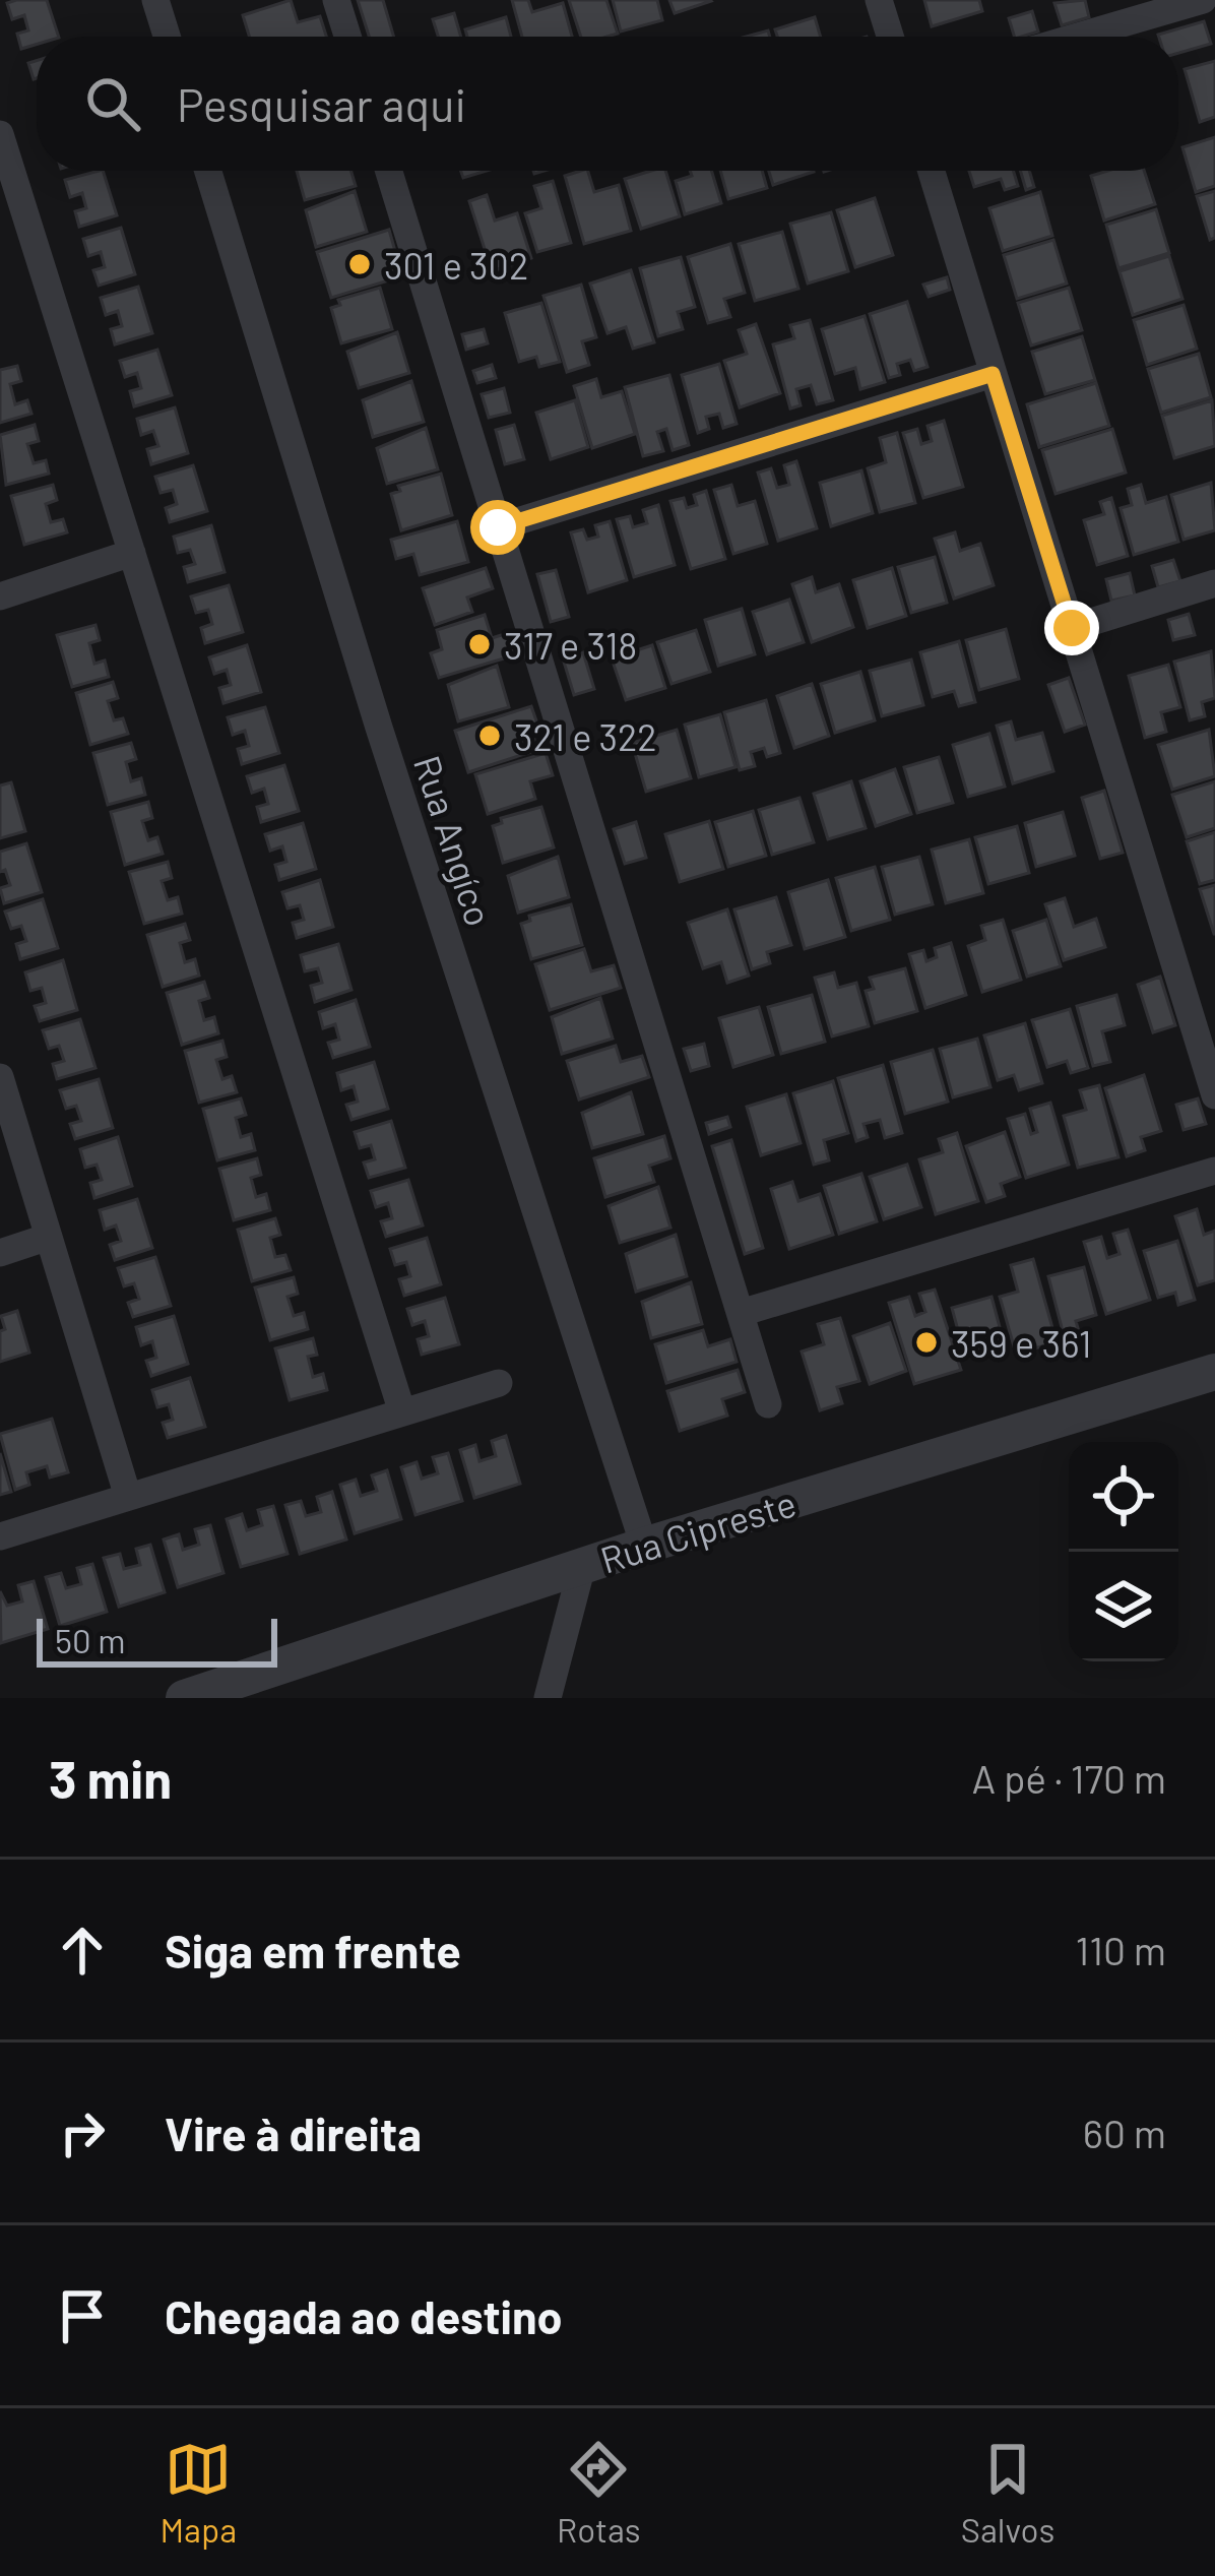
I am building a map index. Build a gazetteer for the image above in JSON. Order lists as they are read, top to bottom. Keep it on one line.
{"streets":{"street":["Rua Angíco","Rua Cipreste"]},"crossings":[["Rua Angíco","Rua Cipreste"]],"places":["301 e 302","317 e 318","321 e 322","359 e 361"],"scale_bar":"50 m","page":{"search":"Pesquisar aqui","scale":"50 m","heading":["3 min","A pé · 170 m"],"list":[["Siga em frente","110 m"],["Vire à direita","60 m"],"Chegada ao destino"],"nav":["Mapa","Rotas","Salvos"]}}
